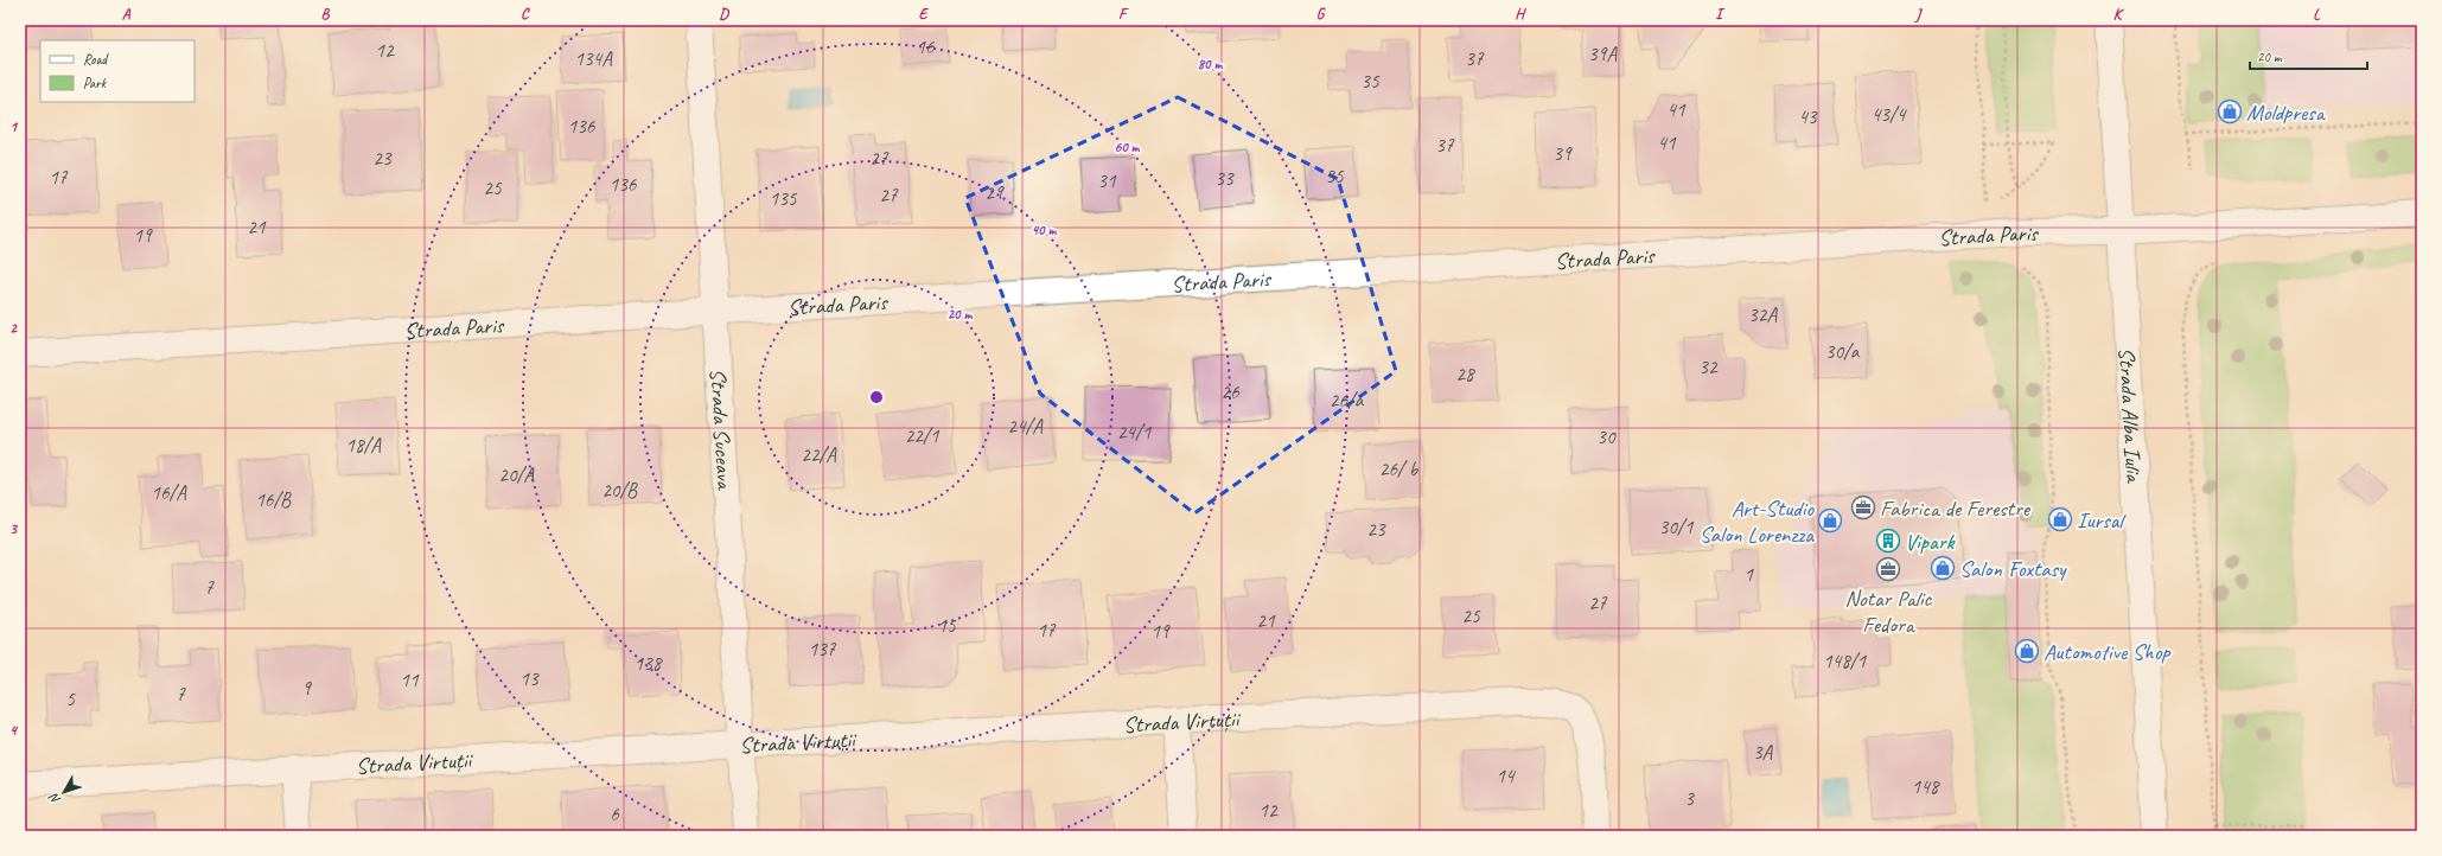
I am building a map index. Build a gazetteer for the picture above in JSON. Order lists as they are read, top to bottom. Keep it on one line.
{"streets":{"street":["Strada Paris","Strada Alba Iulia","Strada Suceava","Strada Virtuții"]},"crossings":[["Strada Paris","Strada Alba Iulia"],["Strada Paris","Strada Suceava"],["Strada Suceava","Strada Virtuții"]],"places":{"shop":["Moldpresa","Iursal","Art-Studio Salon Lorenzza","Salon Foxtasy","Automotive Shop"],"office":["Fabrica de Ferestre","Notar Palic Fedora"],"building":["Vipark"]},"house_numbers":["16","12","39A","134A","37","35","41","43/4","43","136","41","37","39","23","27","35","17","33","31","136","25","29","27","135","21","19","32A","30/a","32","28","26","26/a","24/A","24/1","22/1","30","18/A","22/A","26/ b","20/A","20/B","16/A","16/B","30/1","23","1","7","27","25","21","15","17","19","137","148/1","138","13","11","9","7","5","3A","14","148","3","12","6"],"legend":["Road","Park"],"scale_bar":"20 m","north":"bottom left","grid":{"columns":["A","B","C","D","E","F","G","H","I","J","K","L"],"rows":["1","2","3","4"]},"rings":["80 m","60 m","40 m","20 m"]}
